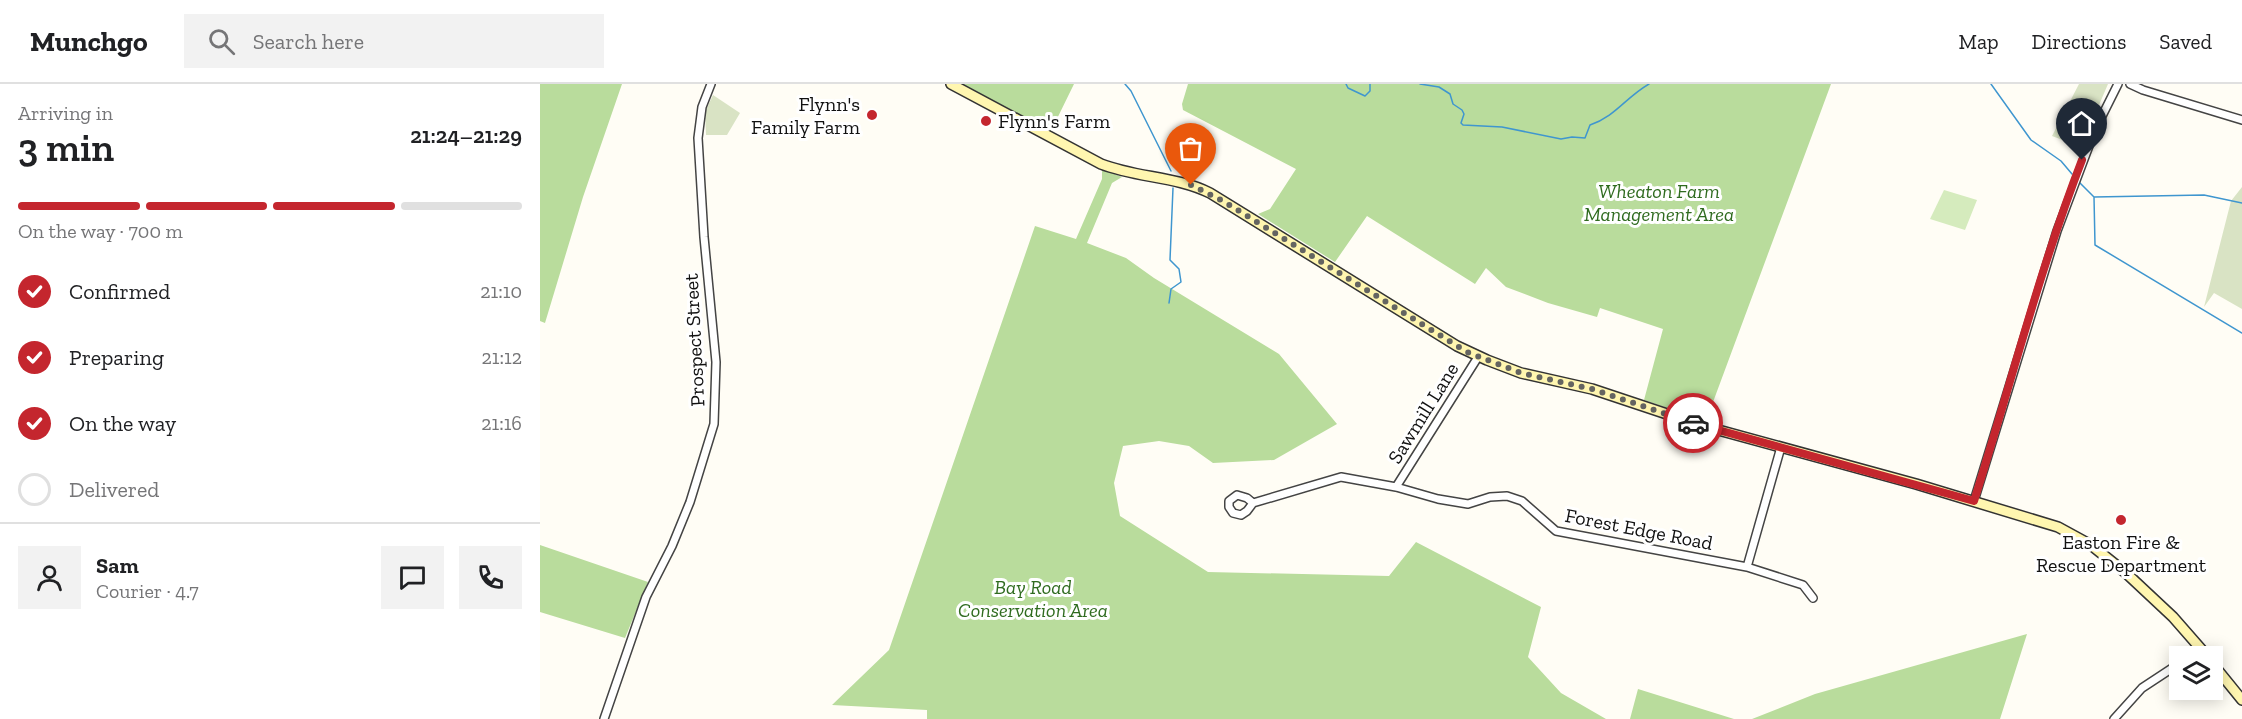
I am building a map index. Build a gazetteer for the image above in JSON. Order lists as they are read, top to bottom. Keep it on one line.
{"streets":{"street":["Prospect Street","Sawmill Lane","Forest Edge Road"]},"crossings":[["Sawmill Lane","Forest Edge Road"]],"parks":["Wheaton Farm Management Area","Bay Road Conservation Area"],"places":["Flynn's Family Farm","Flynn's Farm","Easton Fire & Rescue Department"],"page":{"header":"Munchgo","search":"Search here","nav":["Map","Directions","Saved"],"heading":["3 min","Arriving in","21:24–21:29"],"panel":["Sam","Courier · 4.7"],"bar":"On the way · 700 m","list":[["Confirmed","21:10"],["Preparing","21:12"],["On the way","21:16"],"Delivered"]}}
